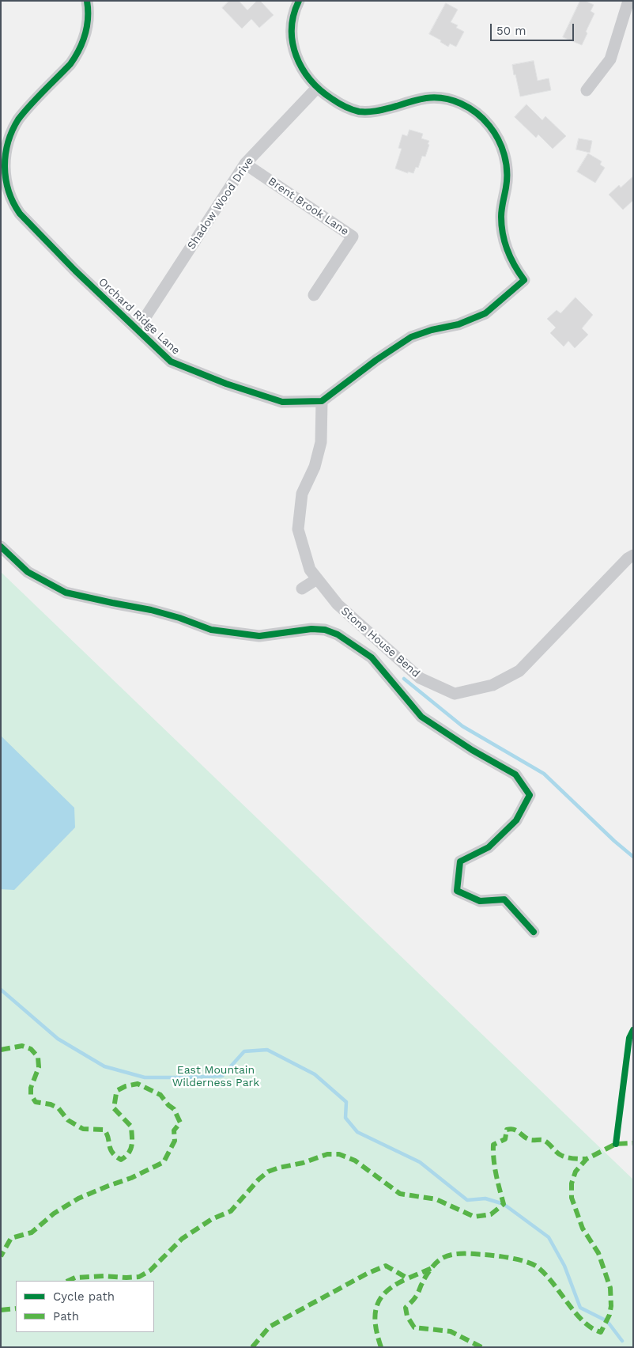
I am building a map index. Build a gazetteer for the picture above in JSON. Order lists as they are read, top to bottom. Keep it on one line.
{"streets":{"street":["Shadow Wood Drive","Brent Brook Lane","Orchard Ridge Lane","Stone House Bend"]},"crossings":[["Shadow Wood Drive","Brent Brook Lane"],["Shadow Wood Drive","Orchard Ridge Lane"],["Orchard Ridge Lane","Stone House Bend"]],"parks":["East Mountain Wilderness Park"],"legend":["Cycle path","Path"],"scale_bar":"50 m"}
